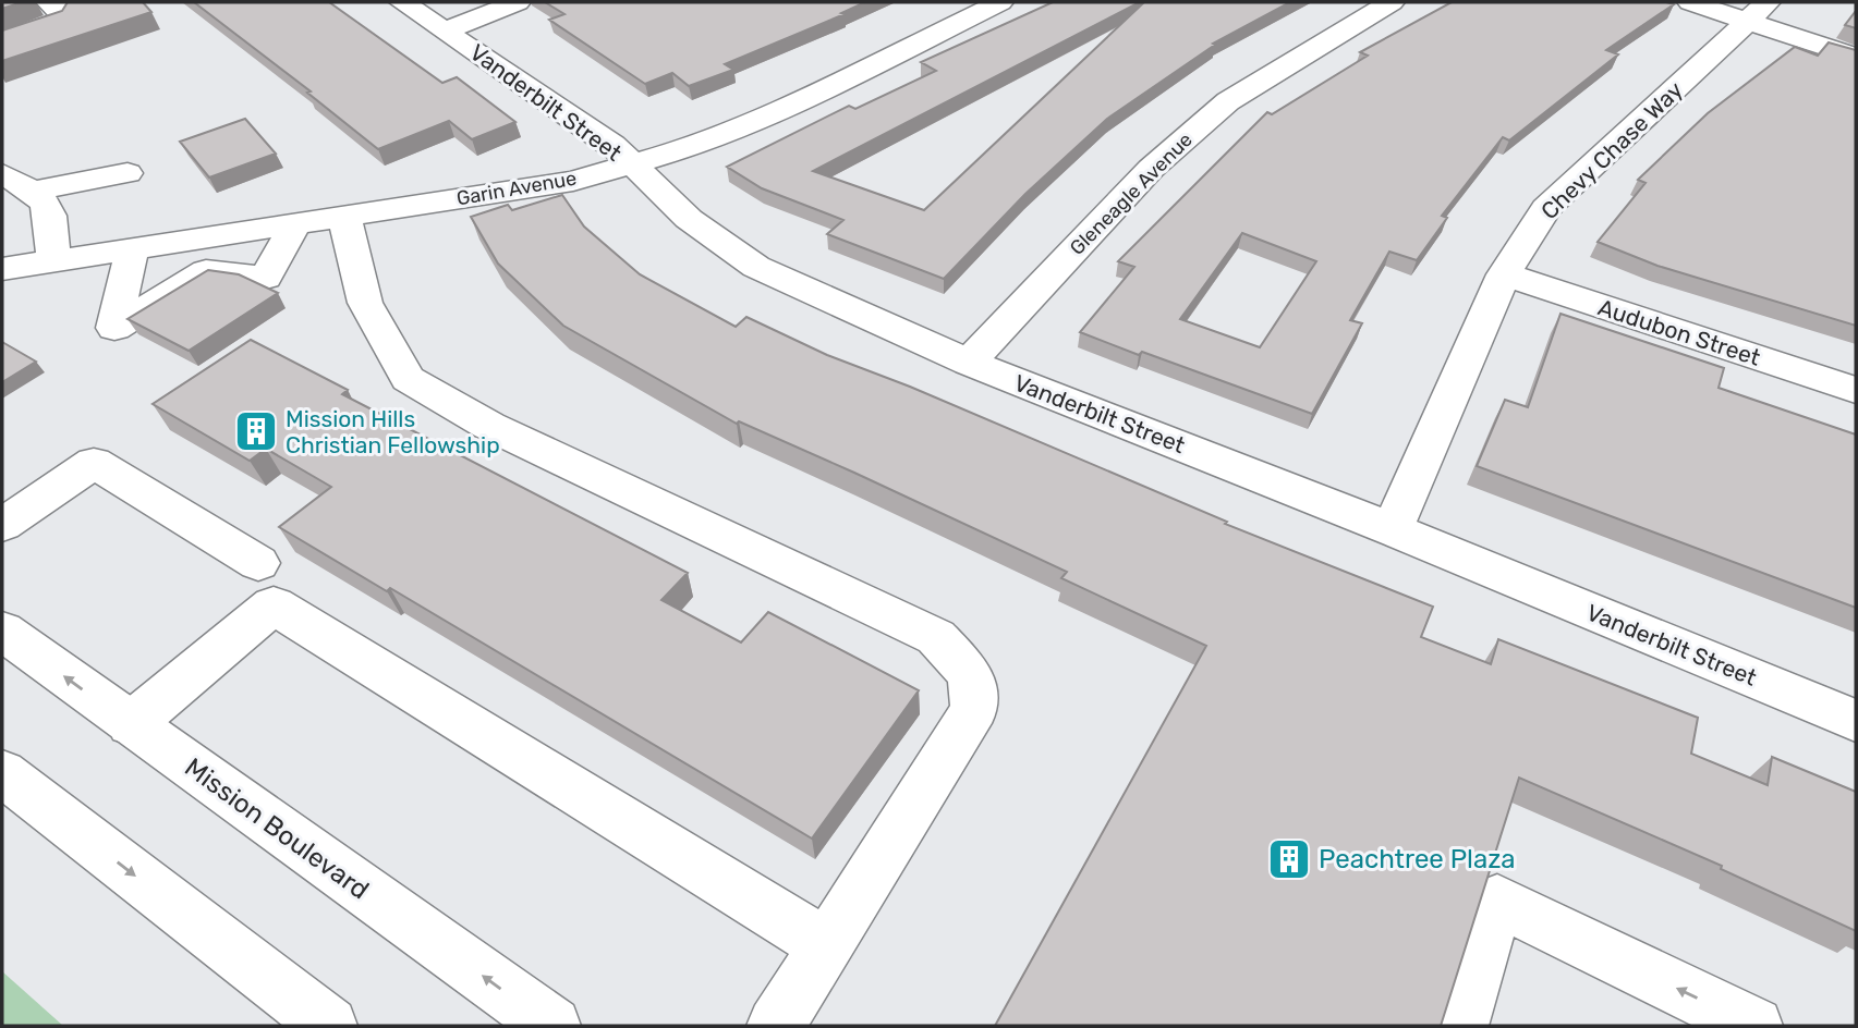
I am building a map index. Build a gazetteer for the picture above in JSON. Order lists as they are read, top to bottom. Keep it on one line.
{"streets":{"street":["Vanderbilt Street","Chevy Chase Way","Garin Avenue","Gleneagle Avenue","Audubon Street","Mission Boulevard"]},"crossings":[["Vanderbilt Street","Chevy Chase Way"],["Vanderbilt Street","Garin Avenue"],["Vanderbilt Street","Gleneagle Avenue"],["Chevy Chase Way","Audubon Street"]],"places":{"building":["Mission Hills Christian Fellowship","Peachtree Plaza"]}}
